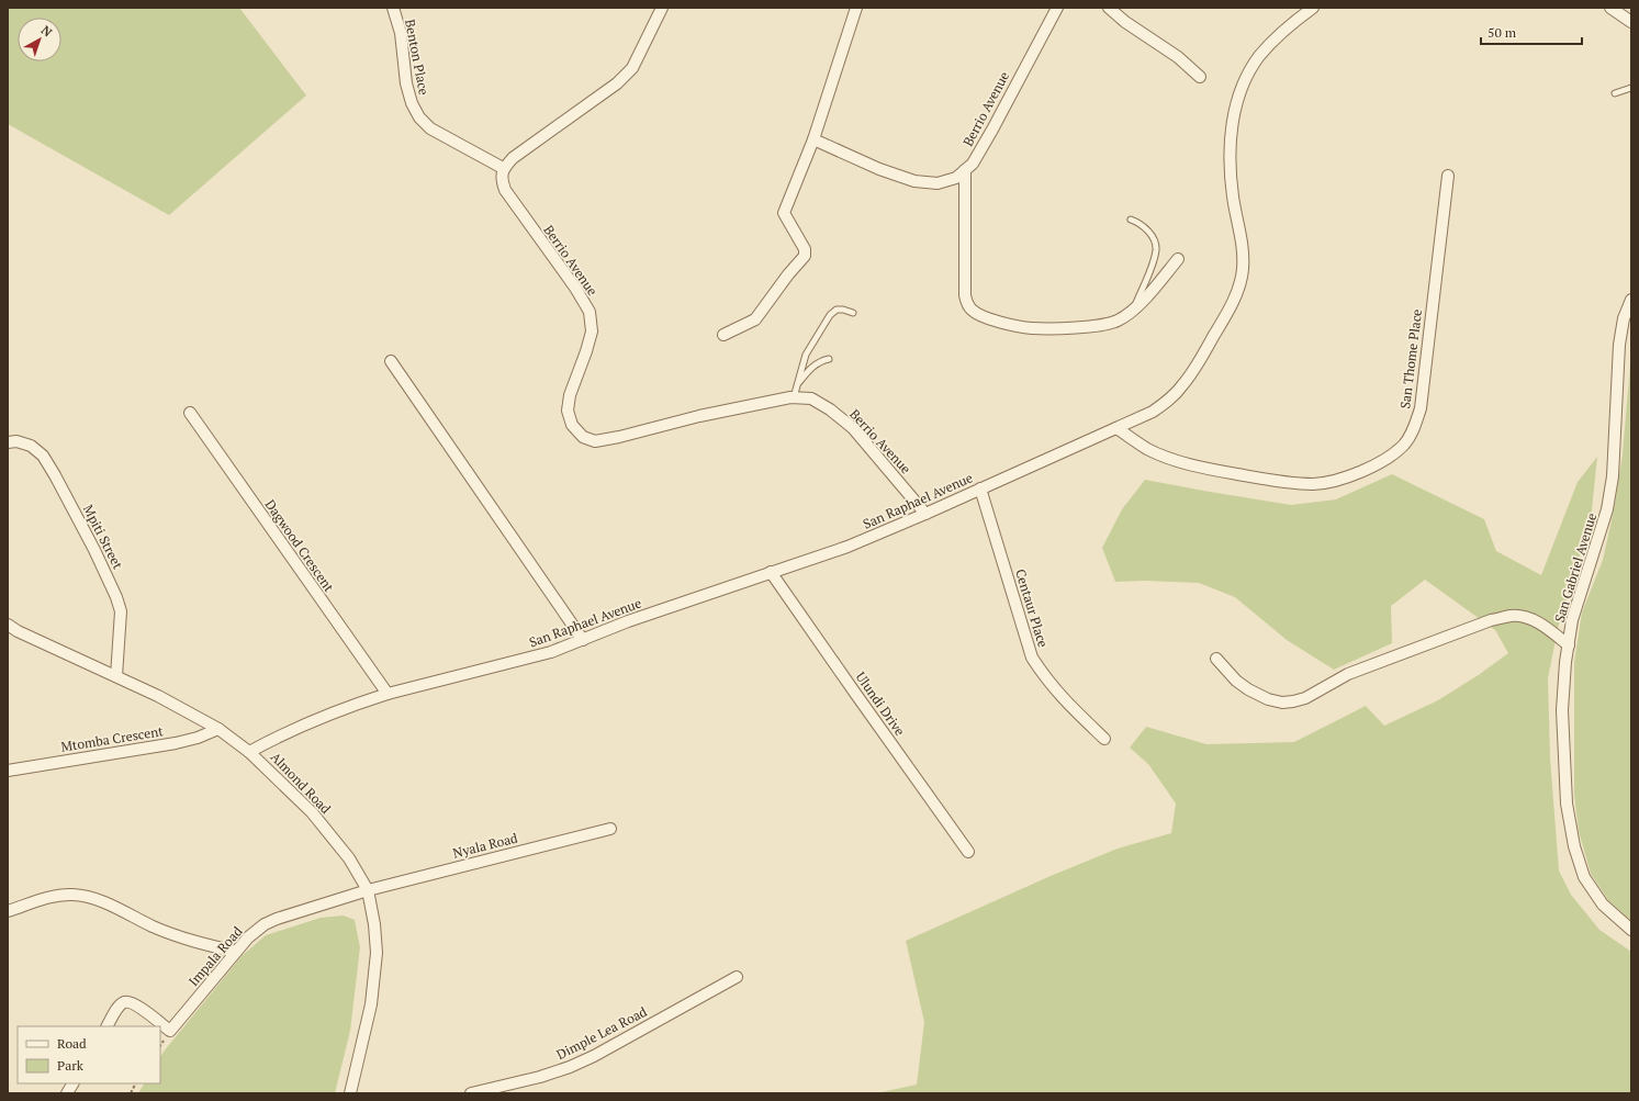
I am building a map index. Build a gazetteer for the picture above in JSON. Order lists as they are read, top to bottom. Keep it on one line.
{"streets":{"street":["Benton Place","Berrio Avenue","San Thome Place","San Raphael Avenue","Mpiti Street","Dagwood Crescent","San Gabriel Avenue","Centaur Place","Ulundi Drive","Mtomba Crescent","Almond Road","Nyala Road","Impala Road","Dimple Lea Road"]},"crossings":[["Benton Place","Berrio Avenue"],["Berrio Avenue","San Raphael Avenue"],["San Thome Place","San Raphael Avenue"],["San Raphael Avenue","Dagwood Crescent"],["San Raphael Avenue","Centaur Place"],["San Raphael Avenue","Ulundi Drive"],["San Raphael Avenue","Almond Road"],["Mpiti Street","Almond Road"],["Mtomba Crescent","Almond Road"],["Almond Road","Nyala Road"],["Almond Road","Impala Road"],["Nyala Road","Impala Road"]],"legend":["Road","Park"],"scale_bar":"50 m","north":"top right"}
